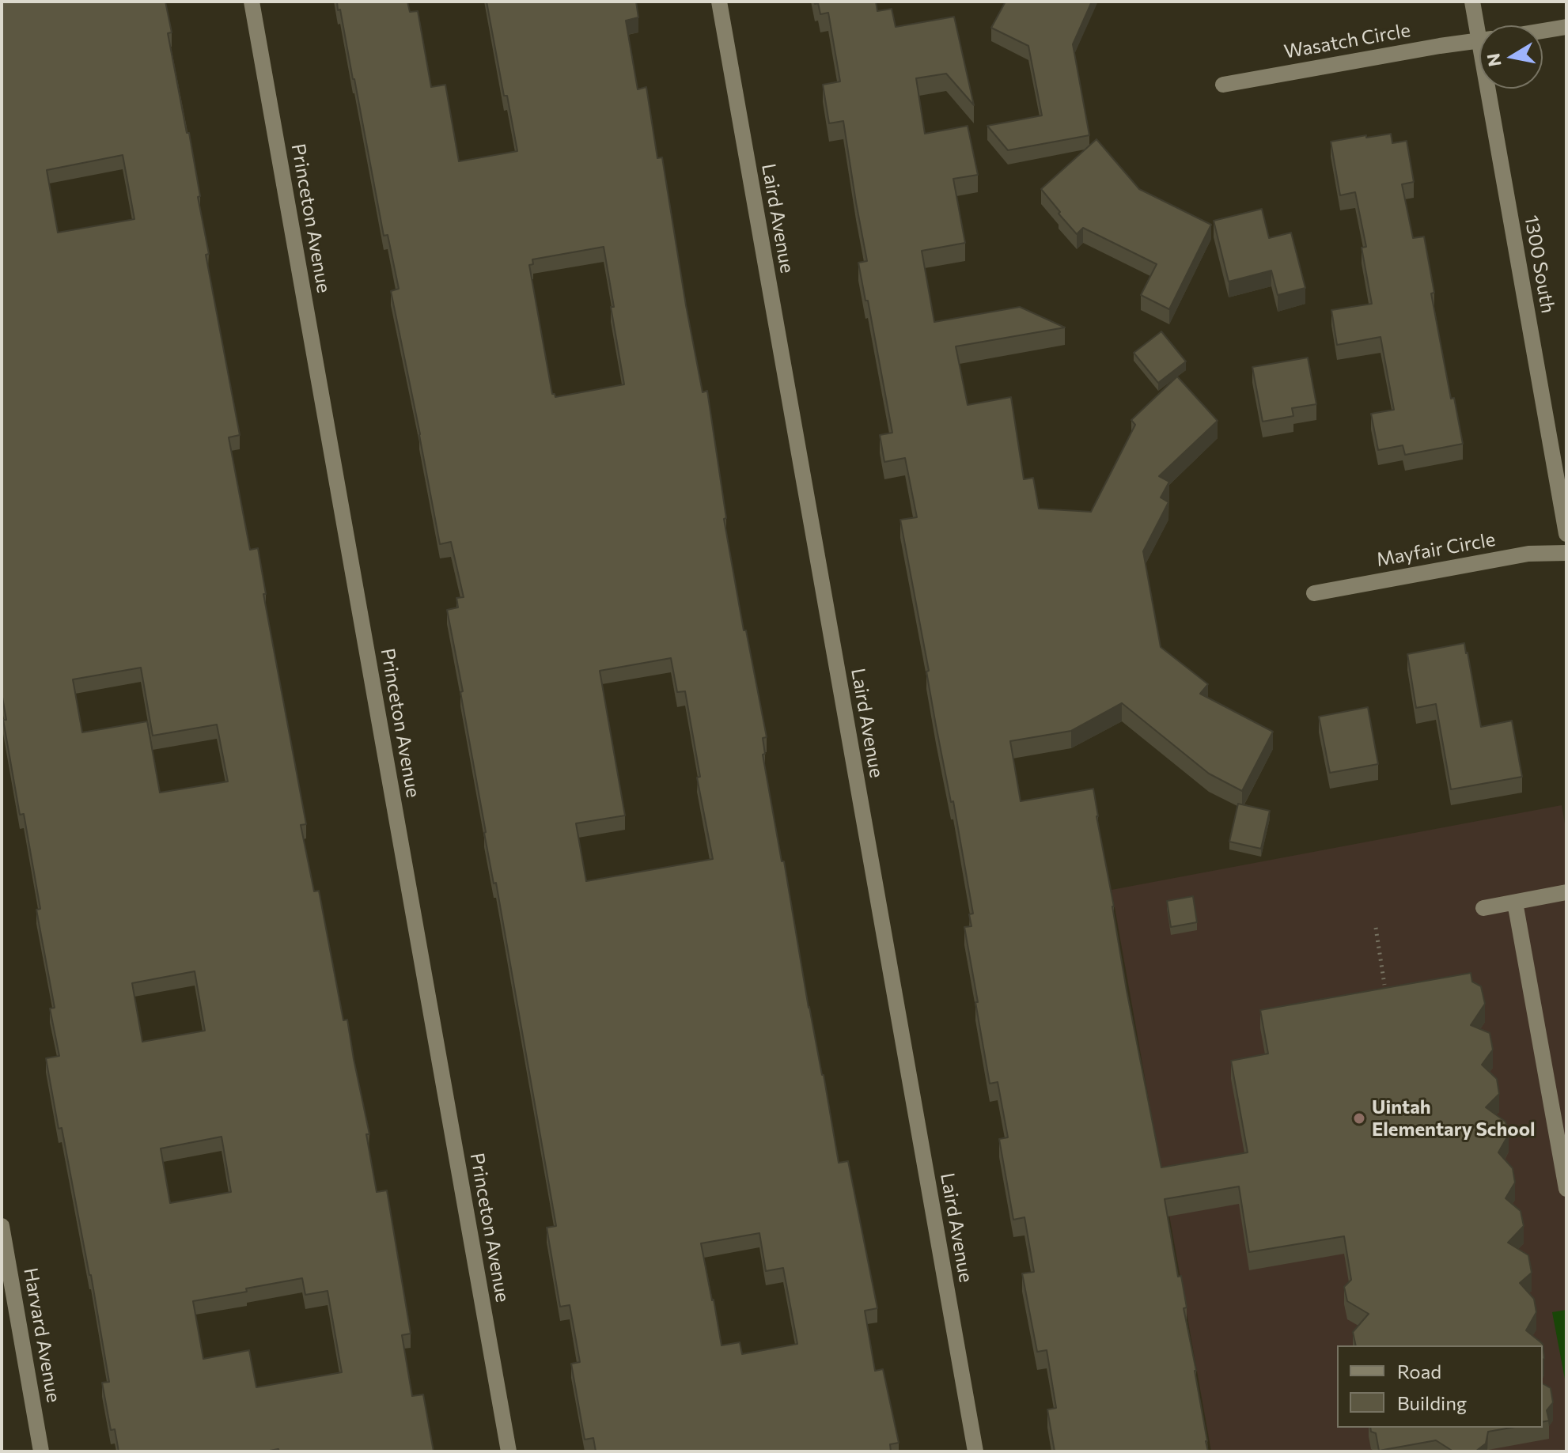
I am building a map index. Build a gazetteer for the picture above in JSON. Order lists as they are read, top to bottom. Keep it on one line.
{"streets":{"street":["Wasatch Circle","Princeton Avenue","Laird Avenue","1300 South","Mayfair Circle","Harvard Avenue"]},"places":["Uintah Elementary School"],"legend":["Road","Building"],"north":"left"}
